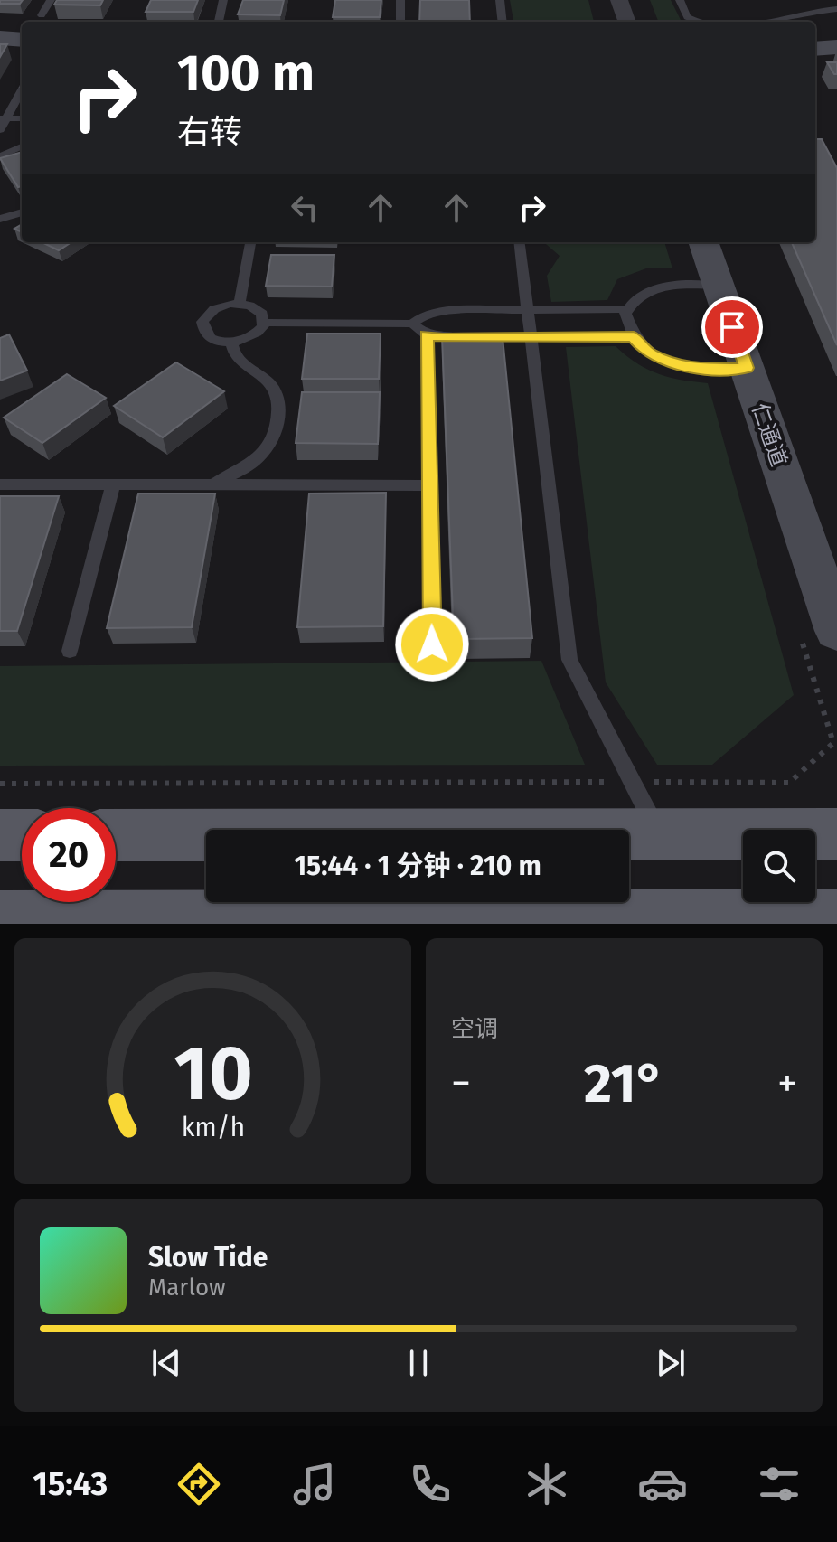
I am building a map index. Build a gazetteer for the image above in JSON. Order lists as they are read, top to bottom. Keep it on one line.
{"streets":{"street":["仁通道"]},"page":{"turn":["100 m","右转"],"limit":"20","trip":"15:44 · 1 分钟 · 210 m","tile":"空调","heat":["−","21°","+"],"song":["Slow Tide","Marlow"],"tabs":"15:43","gauge":["10","km/h"]}}
